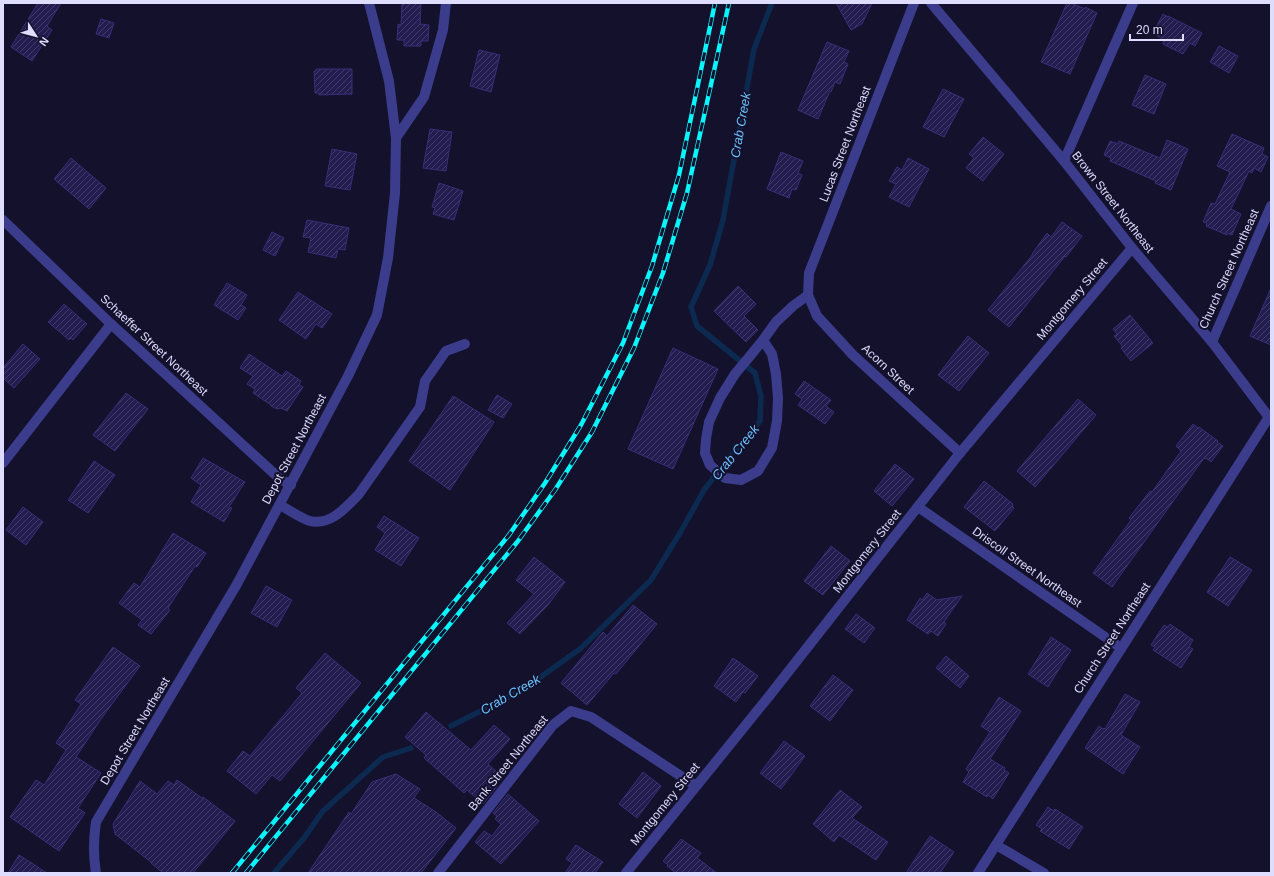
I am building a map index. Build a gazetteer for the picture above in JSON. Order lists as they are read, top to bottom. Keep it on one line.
{"streets":{"street":["Lucas Street Northeast","Brown Street Northeast","Church Street Northeast","Montgomery Street","Schaeffer Street Northeast","Acorn Street","Depot Street Northeast","Driscoll Street Northeast","Bank Street Northeast"]},"crossings":[["Lucas Street Northeast","Acorn Street"],["Brown Street Northeast","Church Street Northeast"],["Brown Street Northeast","Montgomery Street"],["Church Street Northeast","Driscoll Street Northeast"],["Montgomery Street","Acorn Street"],["Montgomery Street","Driscoll Street Northeast"],["Montgomery Street","Bank Street Northeast"],["Schaeffer Street Northeast","Depot Street Northeast"]],"water":["Crab Creek"],"scale_bar":"20 m","north":"bottom right"}
